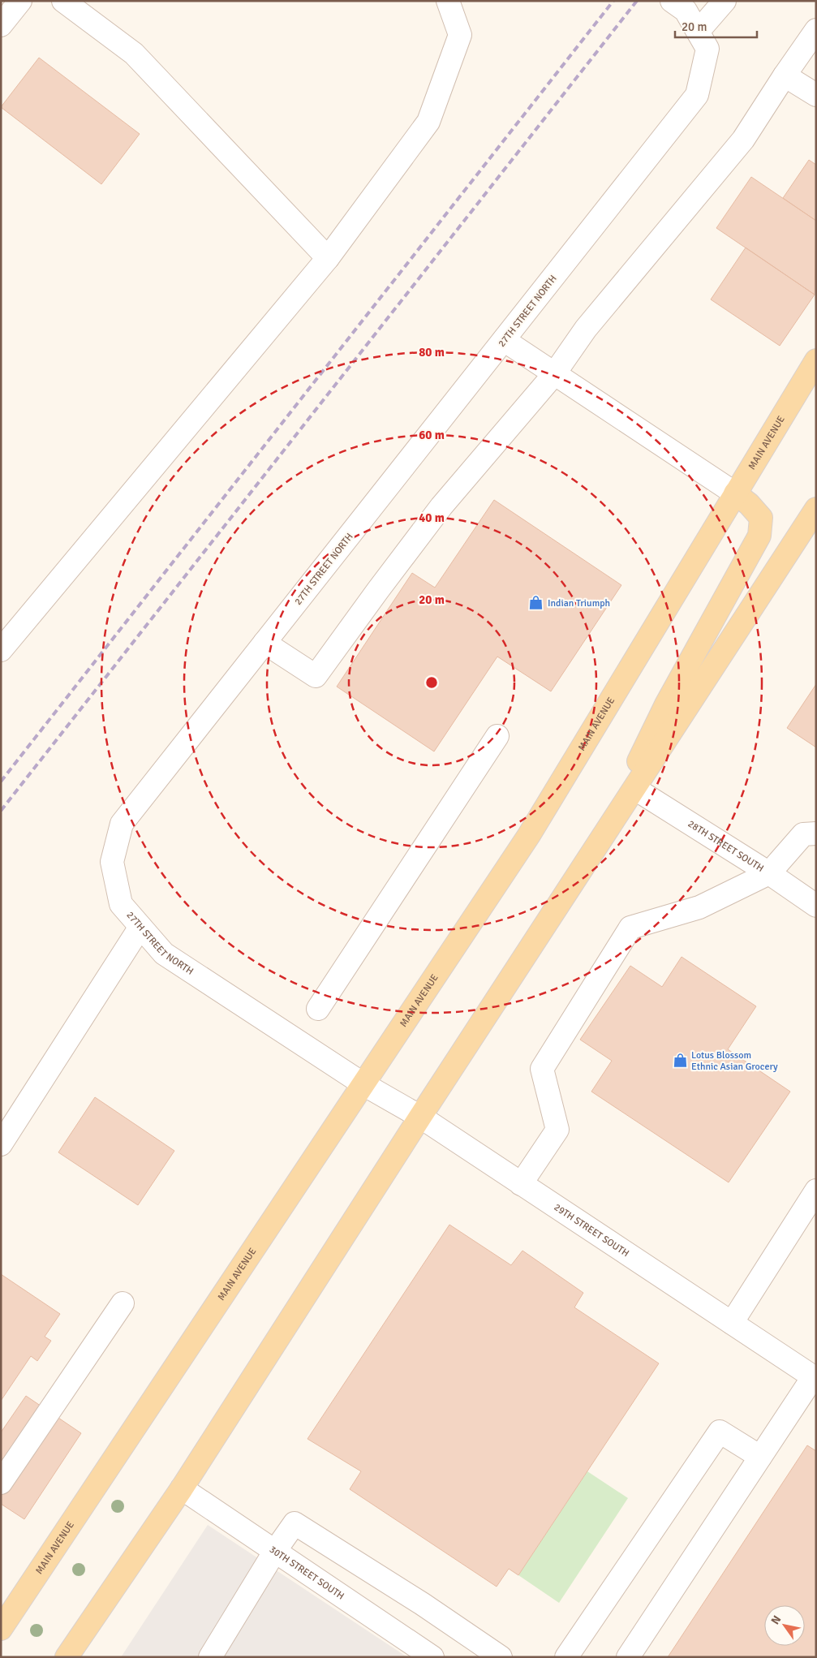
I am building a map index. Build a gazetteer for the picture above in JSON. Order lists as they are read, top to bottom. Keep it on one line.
{"streets":{"main road":["MAIN AVENUE"],"street":["27TH STREET NORTH","28TH STREET SOUTH","29TH STREET SOUTH","30TH STREET SOUTH"]},"crossings":[["27TH STREET NORTH","MAIN AVENUE"],["27TH STREET NORTH","29TH STREET SOUTH"],["MAIN AVENUE","29TH STREET SOUTH"]],"places":{"shop":["Indian Triumph","Lotus Blossom Ethnic Asian Grocery"]},"scale_bar":"20 m","north":"top left","rings":["80 m","60 m","40 m","20 m"]}
